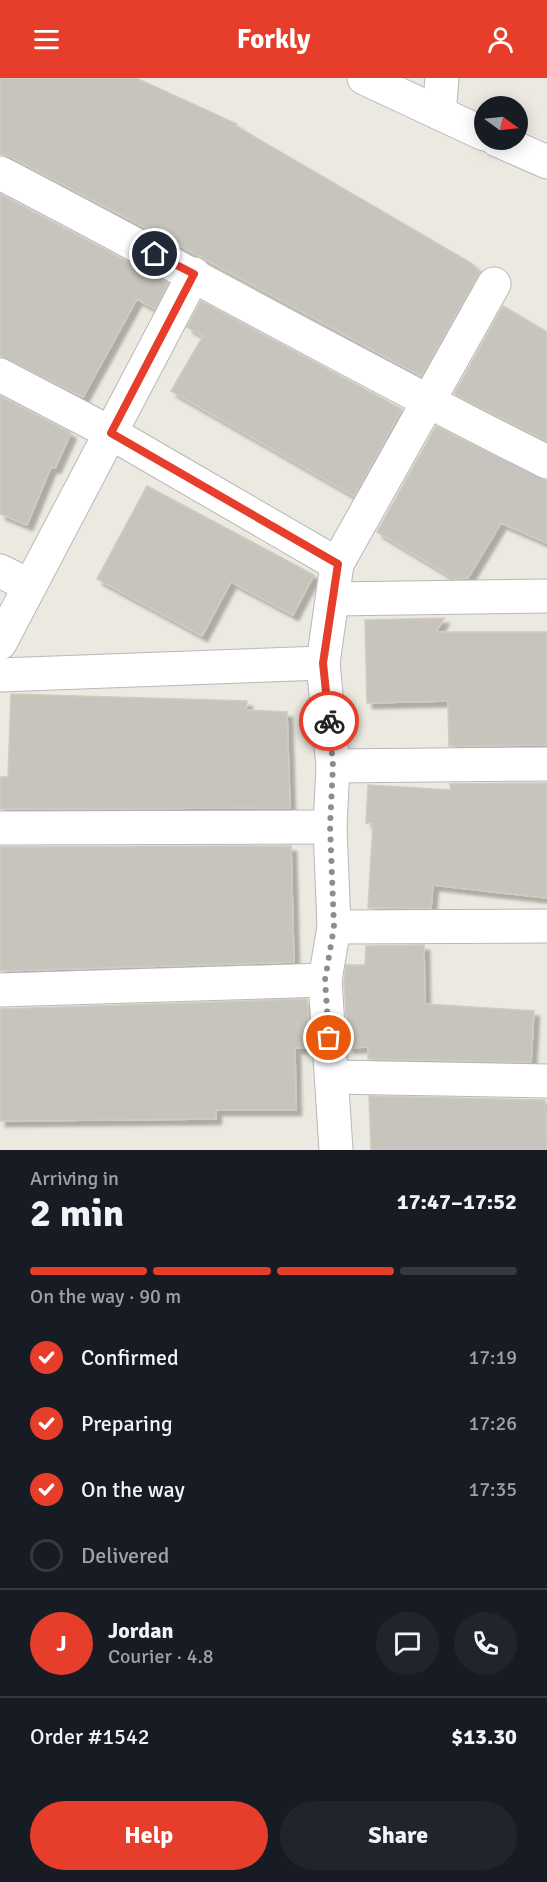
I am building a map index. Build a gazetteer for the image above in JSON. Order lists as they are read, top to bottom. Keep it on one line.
{"north":"right","page":{"header":"Forkly","heading":["2 min","Arriving in","17:47–17:52"],"panel":["Jordan","Courier · 4.8","Order #1542","$13.30"],"bar":"On the way · 90 m","list":[["Confirmed","17:19"],["Preparing","17:26"],["On the way","17:35"],"Delivered"],"round":"J","buttons":["Help","Share"]}}
